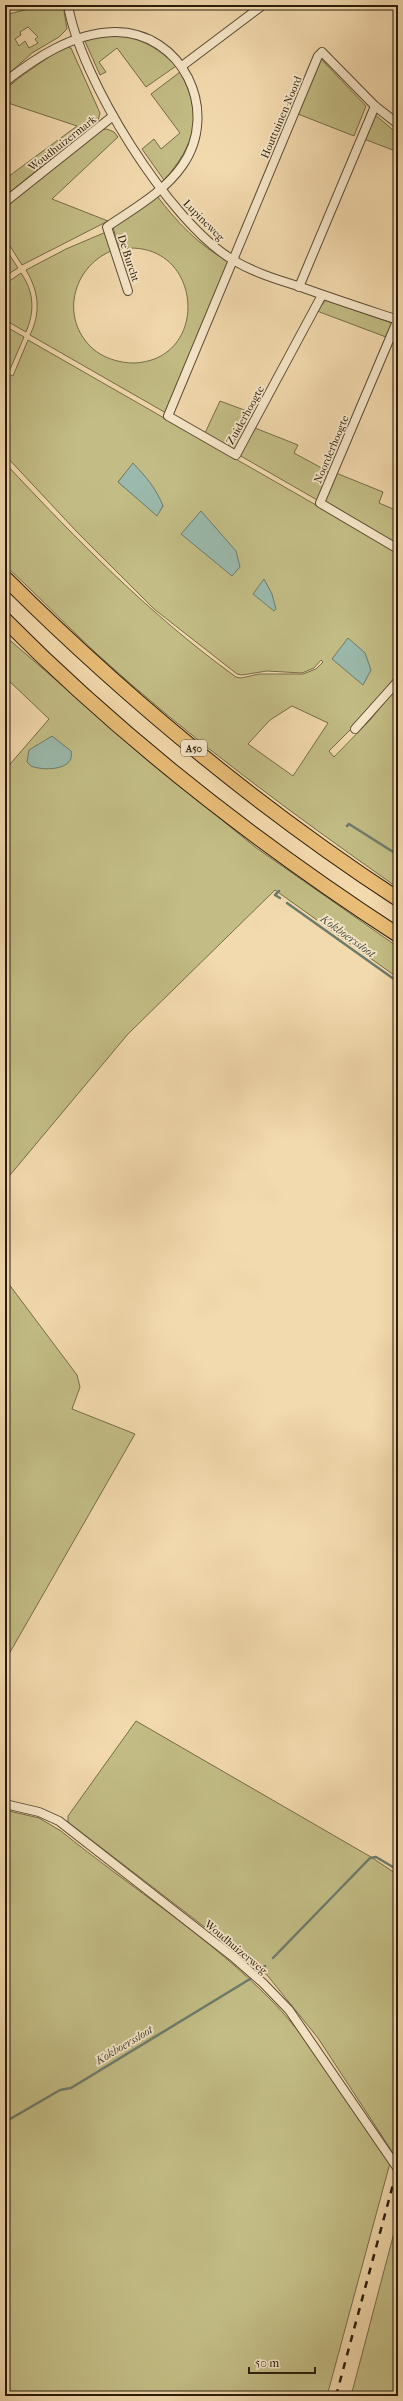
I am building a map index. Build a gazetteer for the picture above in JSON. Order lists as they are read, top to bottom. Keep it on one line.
{"streets":{"highway":["A50"],"street":["Houttuinen-Noord","Woudhuizermark","Lupineweg","De Burcht","Zuiderhoogte","Noorderhoogte","Woudhuizerweg"]},"crossings":[["Houttuinen-Noord","Lupineweg"],["Houttuinen-Noord","Zuiderhoogte"],["Woudhuizermark","Lupineweg"],["Lupineweg","De Burcht"],["Lupineweg","Zuiderhoogte"],["Lupineweg","Noorderhoogte"]],"water":["Kokboerssloot"],"scale_bar":"50 m"}
